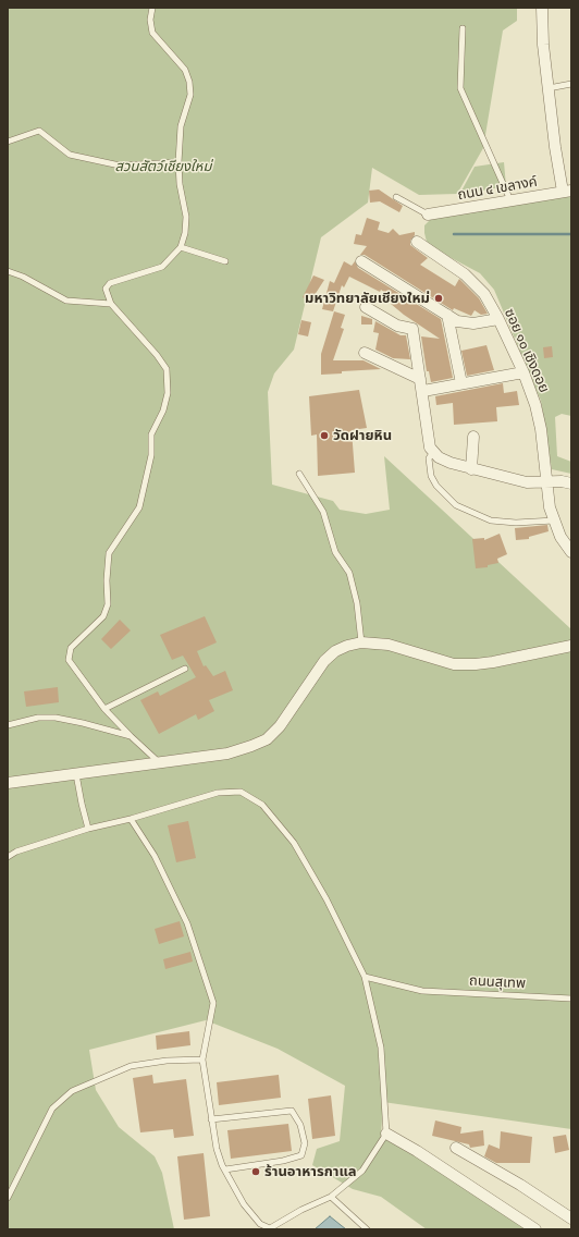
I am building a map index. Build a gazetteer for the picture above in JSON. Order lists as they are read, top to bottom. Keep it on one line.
{"streets":{"street":["ถนน ๔ เขลางค์","ซอย ๑๐ เชิงดอย"],"lane":["ถนนสุเทพ"]},"parks":["สวนสัตว์เชียงใหม่"],"places":["มหาวิทยาลัยเชียงใหม่","วัดฝายหิน","ร้านอาหารกาแล"]}
